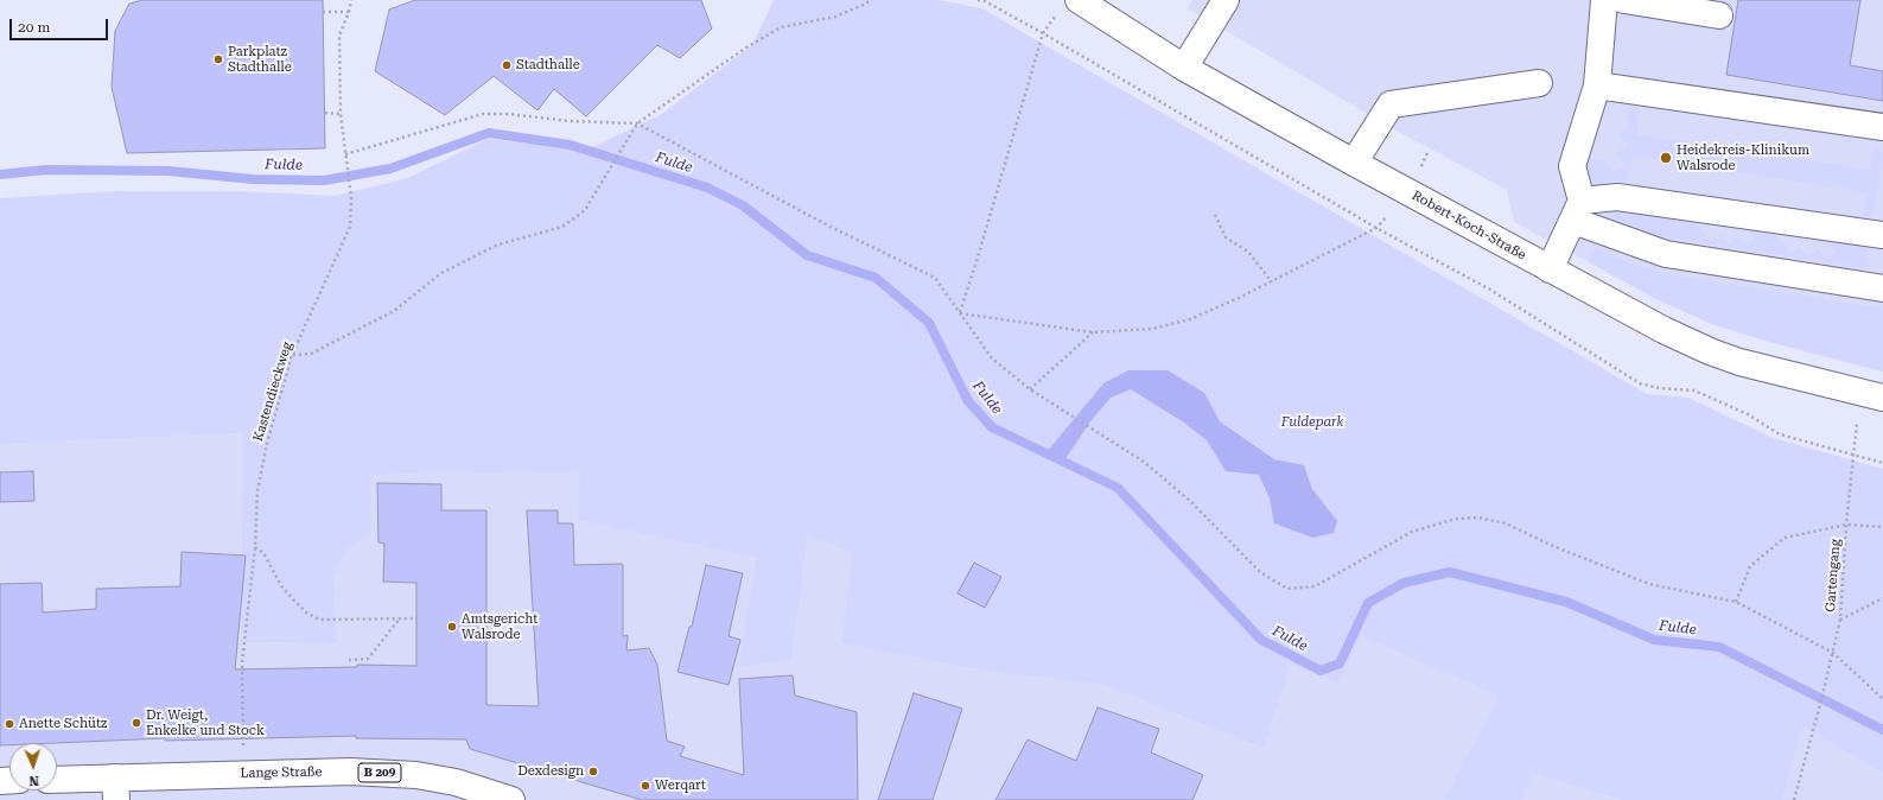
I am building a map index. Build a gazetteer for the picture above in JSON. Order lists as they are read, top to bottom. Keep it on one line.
{"streets":{"street":["Robert-Koch-Straße","Lange Straße","B 209"],"path":["Kastendieckweg","Gartengang"]},"crossings":[["Kastendieckweg","Lange Straße"]],"water":["Fulde"],"parks":["Fuldepark"],"places":["Parkplatz Stadthalle","Stadthalle","Heidekreis-Klinikum Walsrode","Amtsgericht Walsrode","Dr. Weigt, Enkelke und Stock","Anette Schütz","Dexdesign","Werqart"],"scale_bar":"20 m","north":"bottom"}
